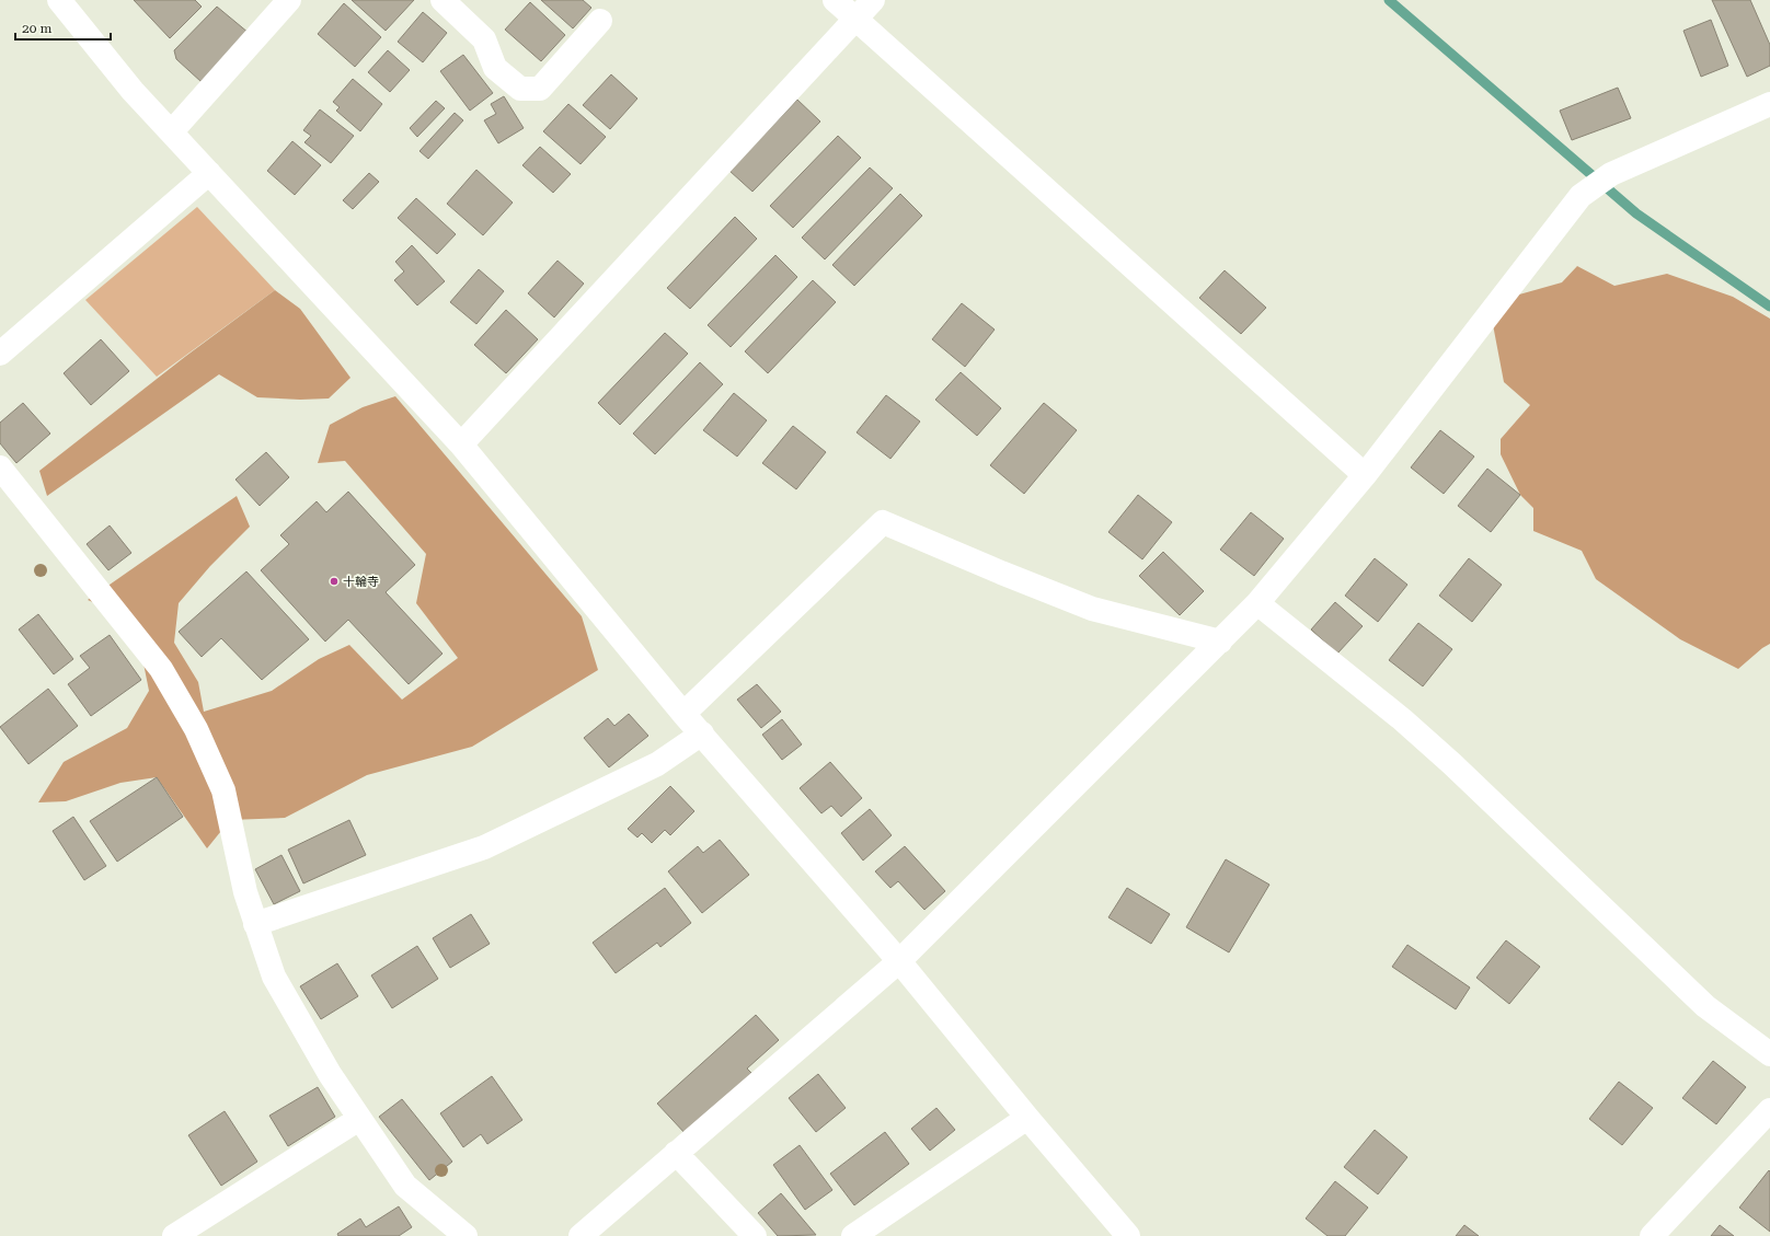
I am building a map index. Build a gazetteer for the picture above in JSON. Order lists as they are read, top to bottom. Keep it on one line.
{"places":["十輪寺"],"scale_bar":"20 m"}
